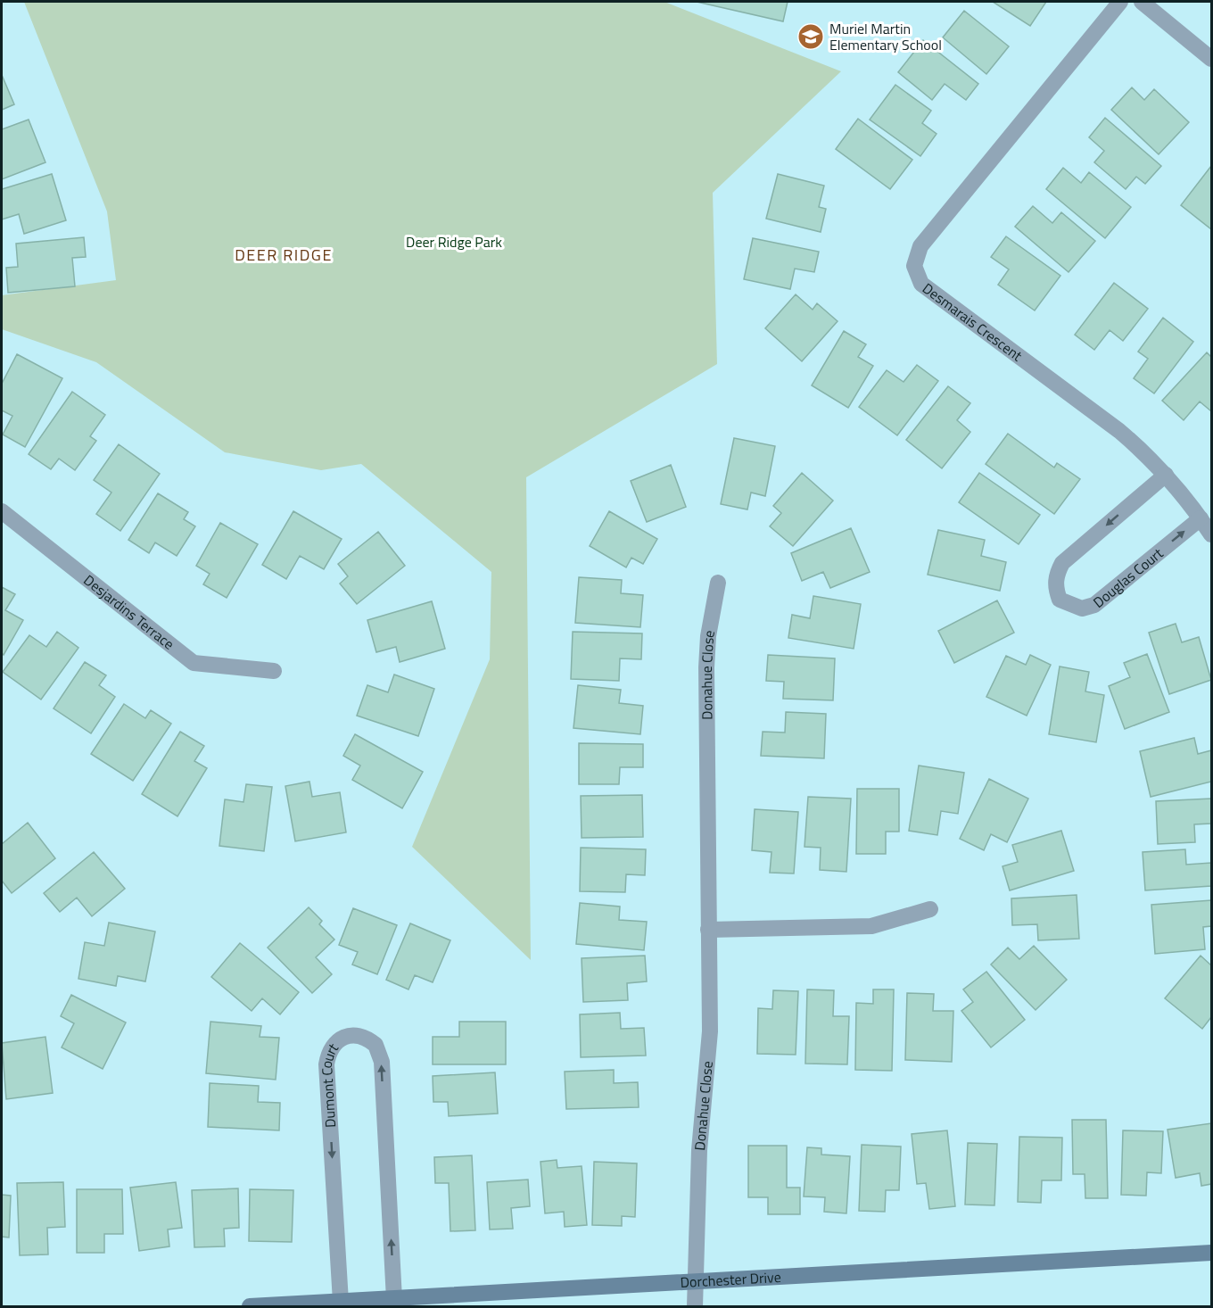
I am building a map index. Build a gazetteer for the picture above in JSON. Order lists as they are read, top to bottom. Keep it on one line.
{"streets":{"street":["Desmarais Crescent","Douglas Court","Desjardins Terrace","Donahue Close","Dumont Court","Dorchester Drive"]},"crossings":[["Desmarais Crescent","Douglas Court"],["Donahue Close","Dorchester Drive"],["Dumont Court","Dorchester Drive"]],"districts":["DEER RIDGE"],"parks":["Deer Ridge Park"],"places":{"school or university":["Muriel Martin Elementary School"]}}
